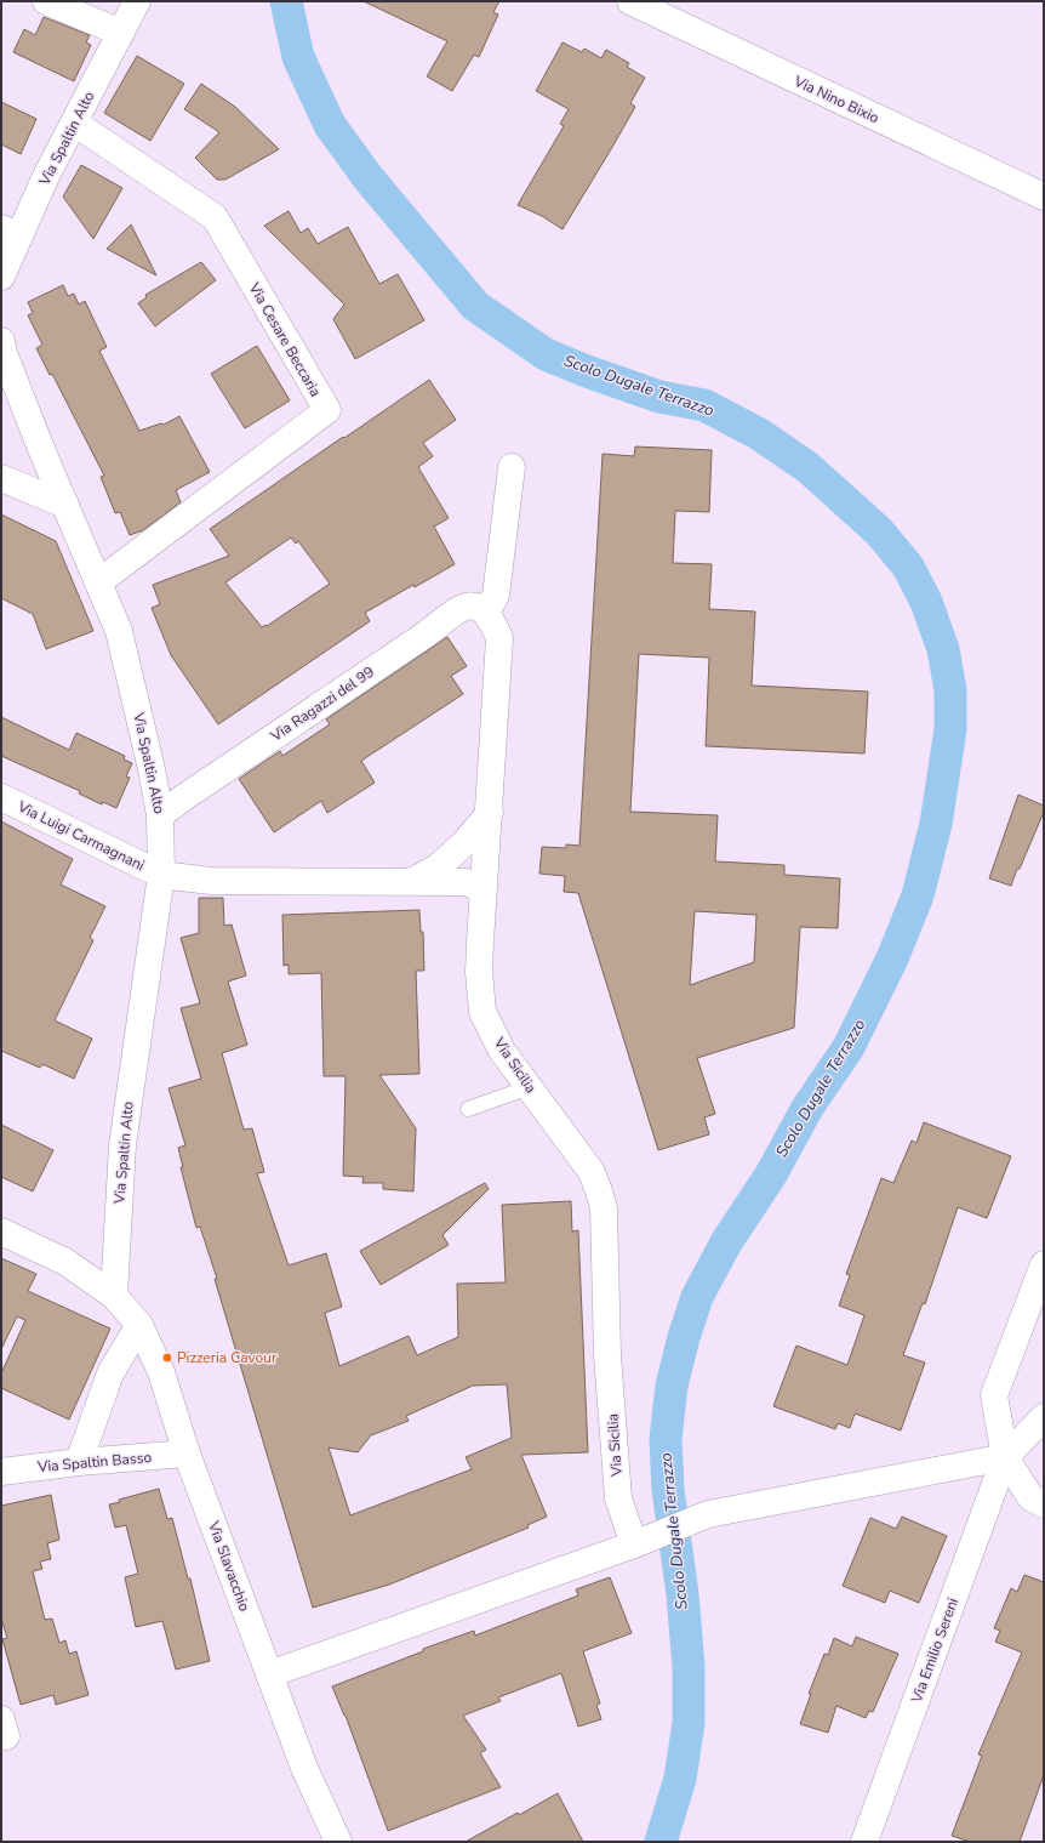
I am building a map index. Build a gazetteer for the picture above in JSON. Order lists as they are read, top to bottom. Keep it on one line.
{"streets":{"street":["Via Nino Bixio","Via Spaltin Alto","Via Cesare Beccaria","Via Ragazzi del 99","Via Luigi Carmagnani","Via Sicilia","Via Spaltin Basso","Via Slavacchio","Via Emilio Sereni"]},"crossings":[["Via Spaltin Alto","Via Cesare Beccaria"],["Via Spaltin Alto","Via Ragazzi del 99"],["Via Spaltin Alto","Via Luigi Carmagnani"],["Via Spaltin Alto","Via Slavacchio"],["Via Spaltin Basso","Via Slavacchio"]],"water":["Scolo Dugale Terrazzo"],"places":["Pizzeria Cavour"]}
